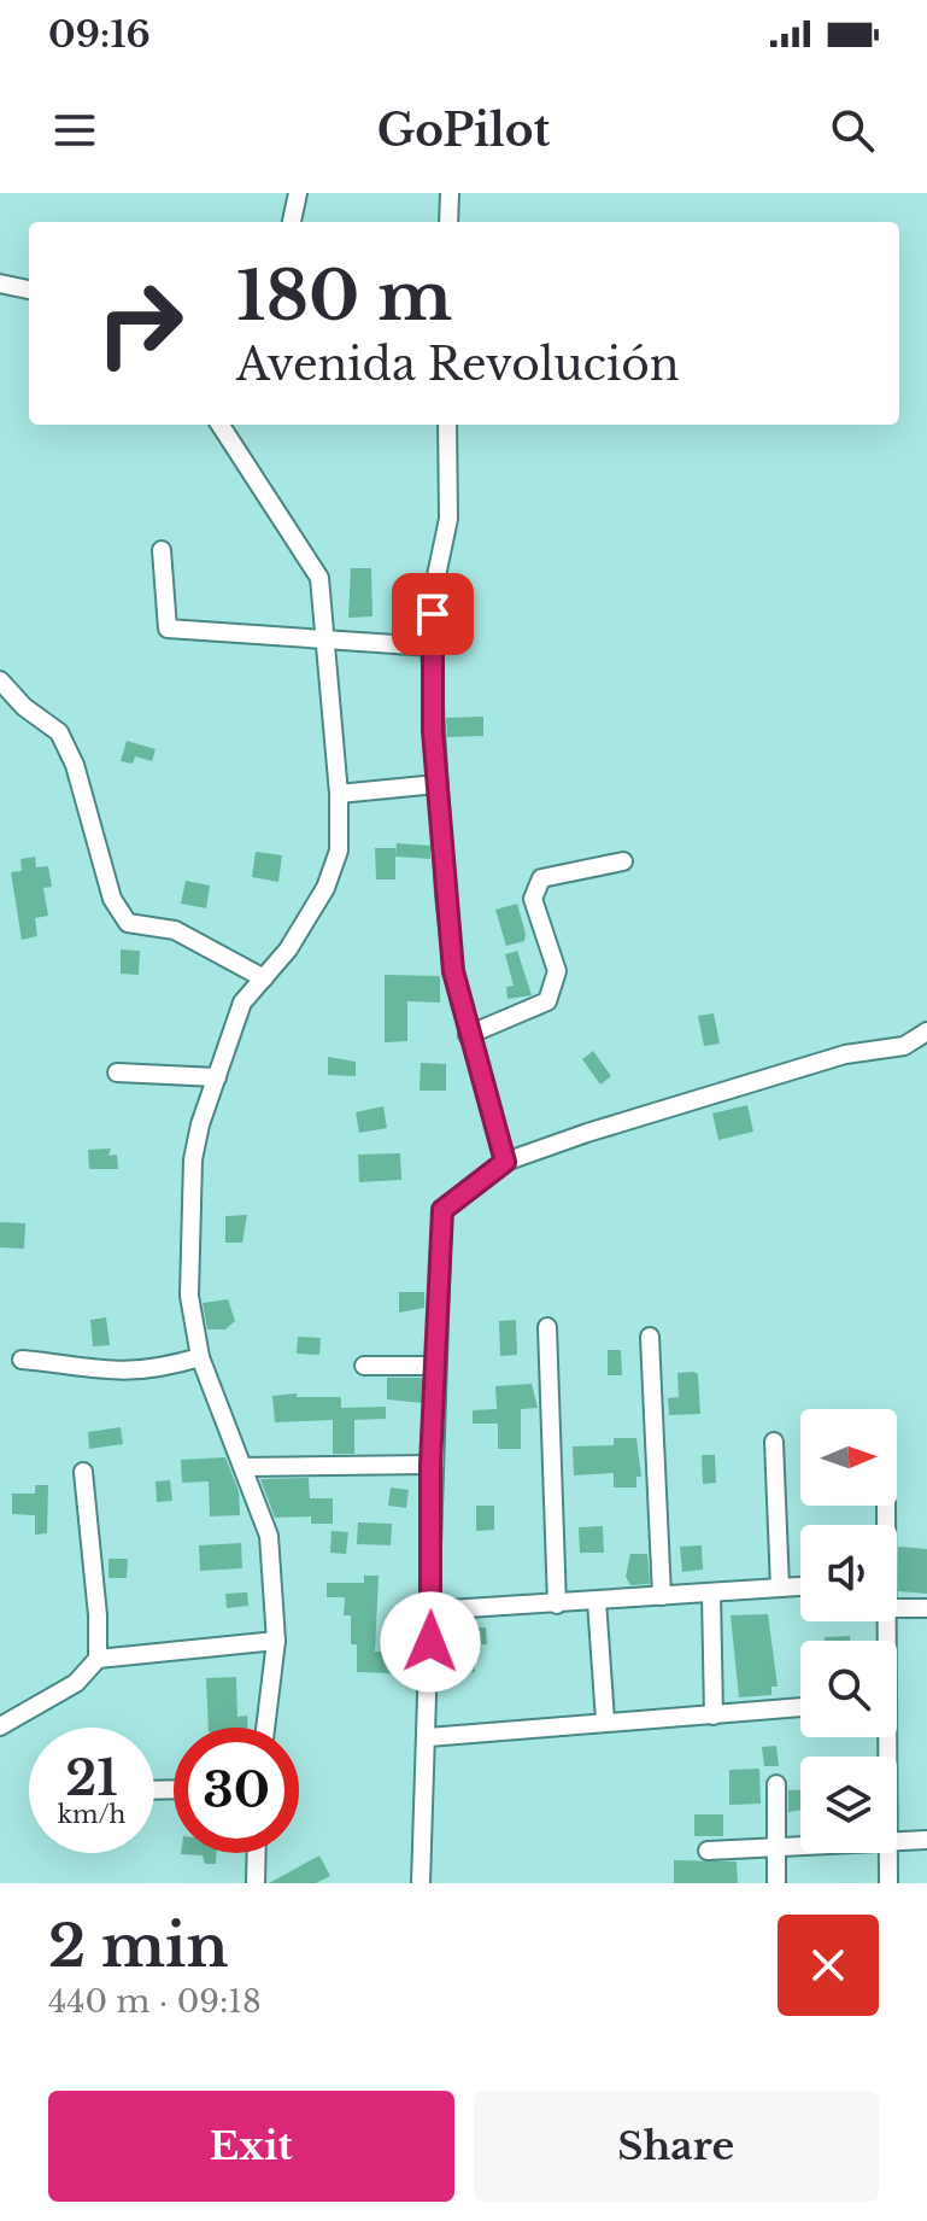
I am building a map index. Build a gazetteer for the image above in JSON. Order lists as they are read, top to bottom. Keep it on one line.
{"north":"right","page":{"status":"09:16","header":"GoPilot","turn":["180 m","Avenida Revolución"],"speed":"21 km/h","limit":"30","heading":["2 min","440 m · 09:18"],"buttons":["Exit","Share"]}}
